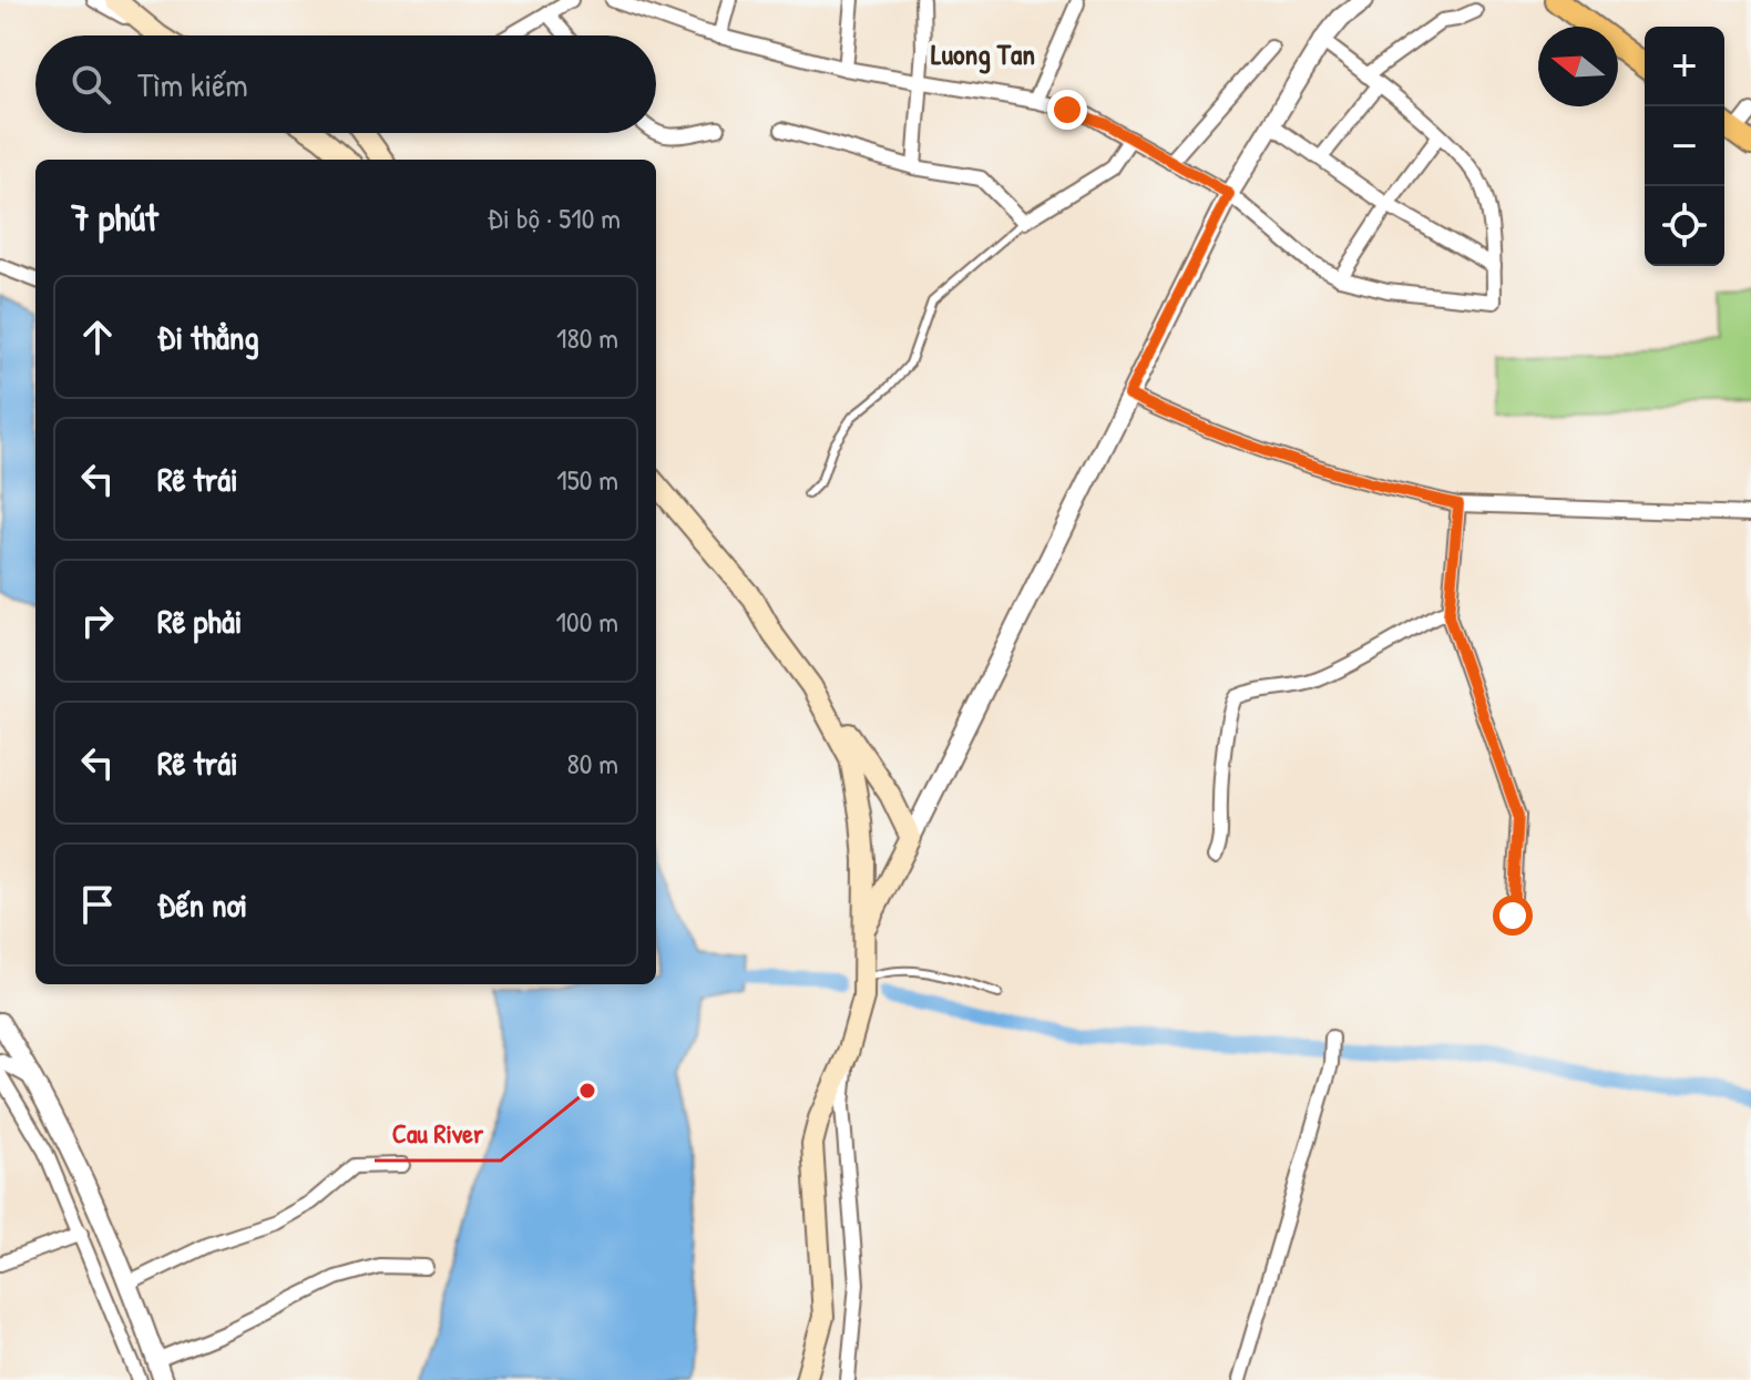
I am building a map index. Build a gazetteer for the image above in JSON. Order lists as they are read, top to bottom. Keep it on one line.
{"districts":["Luong Tan"],"places":["Cau River"],"north":"left","page":{"map_buttons":["+","−"],"search":"Tìm kiếm","heading":["7 phút","Đi bộ · 510 m"],"list":[["Đi thẳng","180 m"],["Rẽ trái","150 m"],["Rẽ phải","100 m"],["Rẽ trái","80 m"],"Đến nơi"]}}
